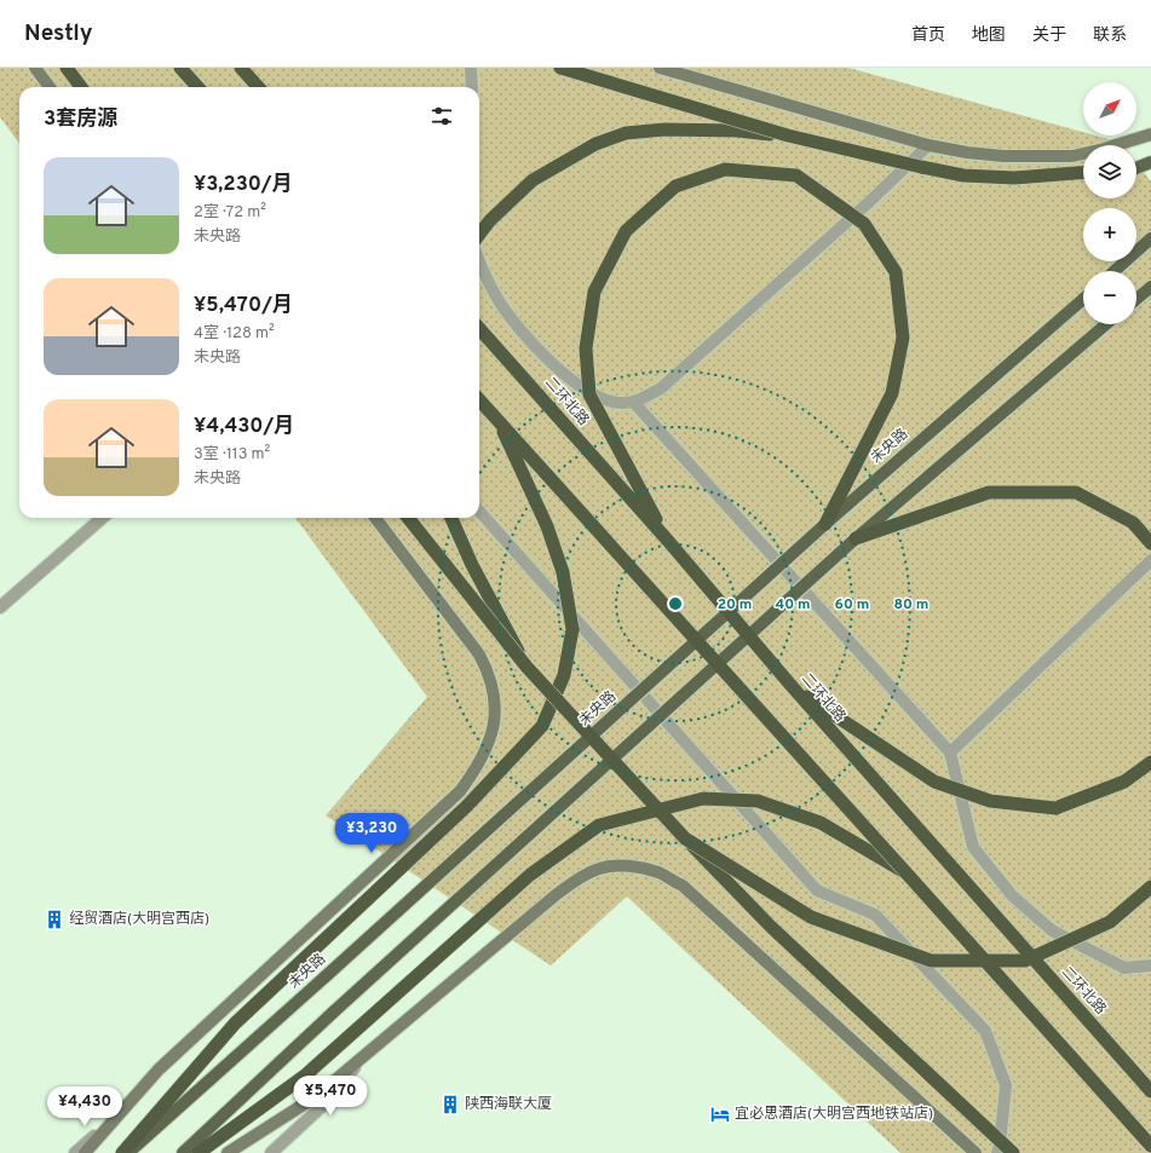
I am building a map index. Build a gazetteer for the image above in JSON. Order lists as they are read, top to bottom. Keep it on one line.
{"streets":{"highway":["二环北路"],"main road":["未央路"]},"places":{"building":["经贸酒店(大明宫西店)","陕西海联大厦"],"hotel":["宜必思酒店(大明宫西地铁站店)"]},"north":"top right","page":{"header":"Nestly","nav":["首页","地图","关于","联系"],"map_buttons":["+","−"],"heading":"3套房源","list":[{"name":"¥3,230/月","note":"2室 · 72 m² · 未央路"},{"name":"¥5,470/月","note":"4室 · 128 m² · 未央路"},{"name":"¥4,430/月","note":"3室 · 113 m² · 未央路"}],"price":["¥3,230","¥5,470","¥4,430"]},"rings":["20 m","40 m","60 m","80 m"]}
